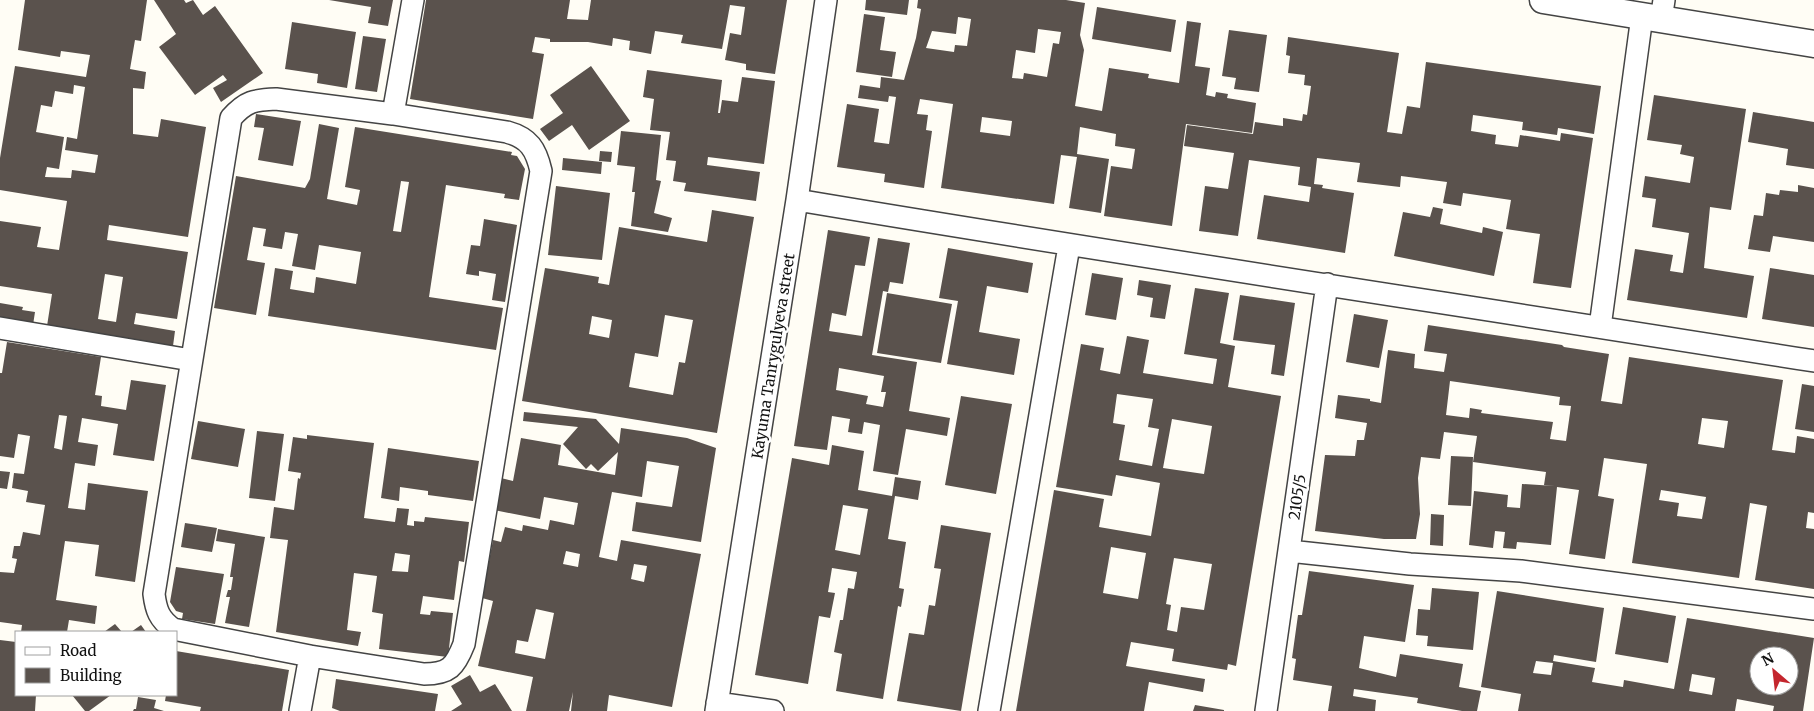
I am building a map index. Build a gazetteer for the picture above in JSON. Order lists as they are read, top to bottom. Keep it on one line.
{"streets":{"street":["Kayuma Tanrygulyeva street","2105/5"]},"legend":["Road","Building"],"north":"top left"}
